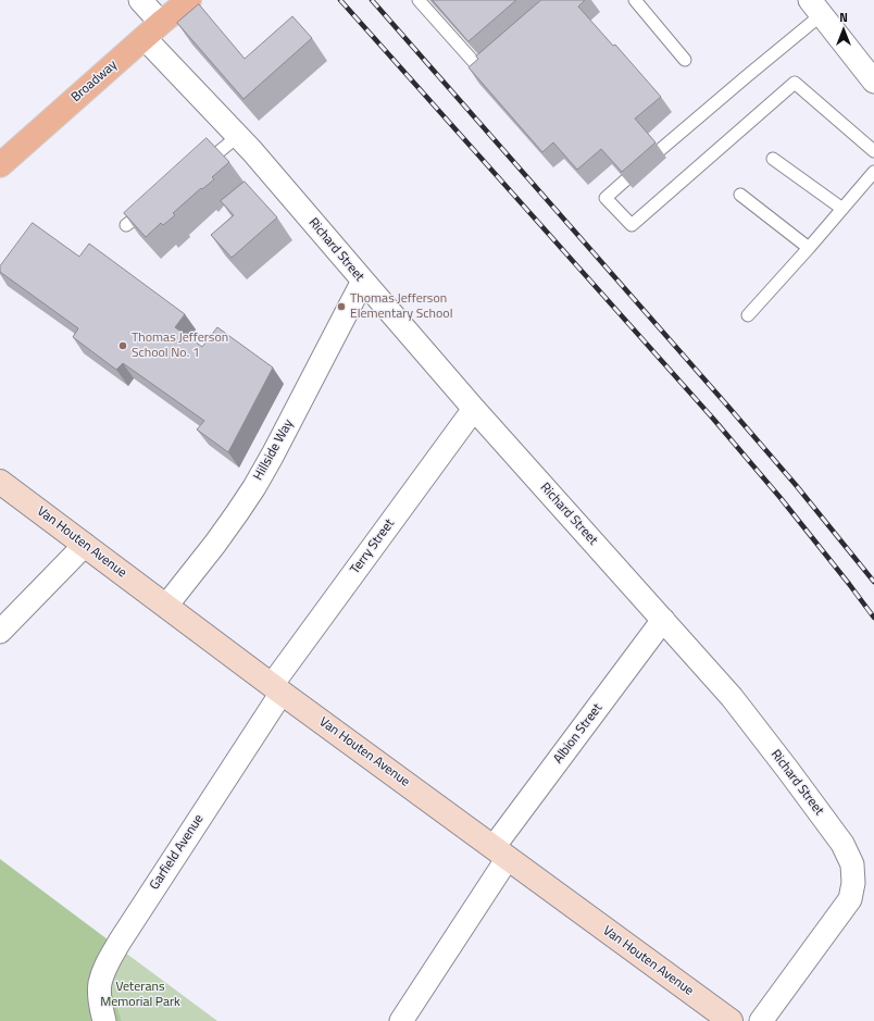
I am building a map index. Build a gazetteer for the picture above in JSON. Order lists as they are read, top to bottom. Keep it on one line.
{"streets":{"main road":["Broadway","Van Houten Avenue"],"street":["Richard Street","Hillside Way","Terry Street","Albion Street","Garfield Avenue"]},"crossings":[["Broadway","Richard Street"],["Richard Street","Hillside Way"],["Richard Street","Terry Street"],["Richard Street","Albion Street"],["Hillside Way","Van Houten Avenue"],["Van Houten Avenue","Terry Street"],["Van Houten Avenue","Albion Street"],["Van Houten Avenue","Garfield Avenue"],["Terry Street","Garfield Avenue"]],"parks":["Veterans Memorial Park"],"places":["Thomas Jefferson Elementary School","Thomas Jefferson School No. 1"],"north":"top"}
